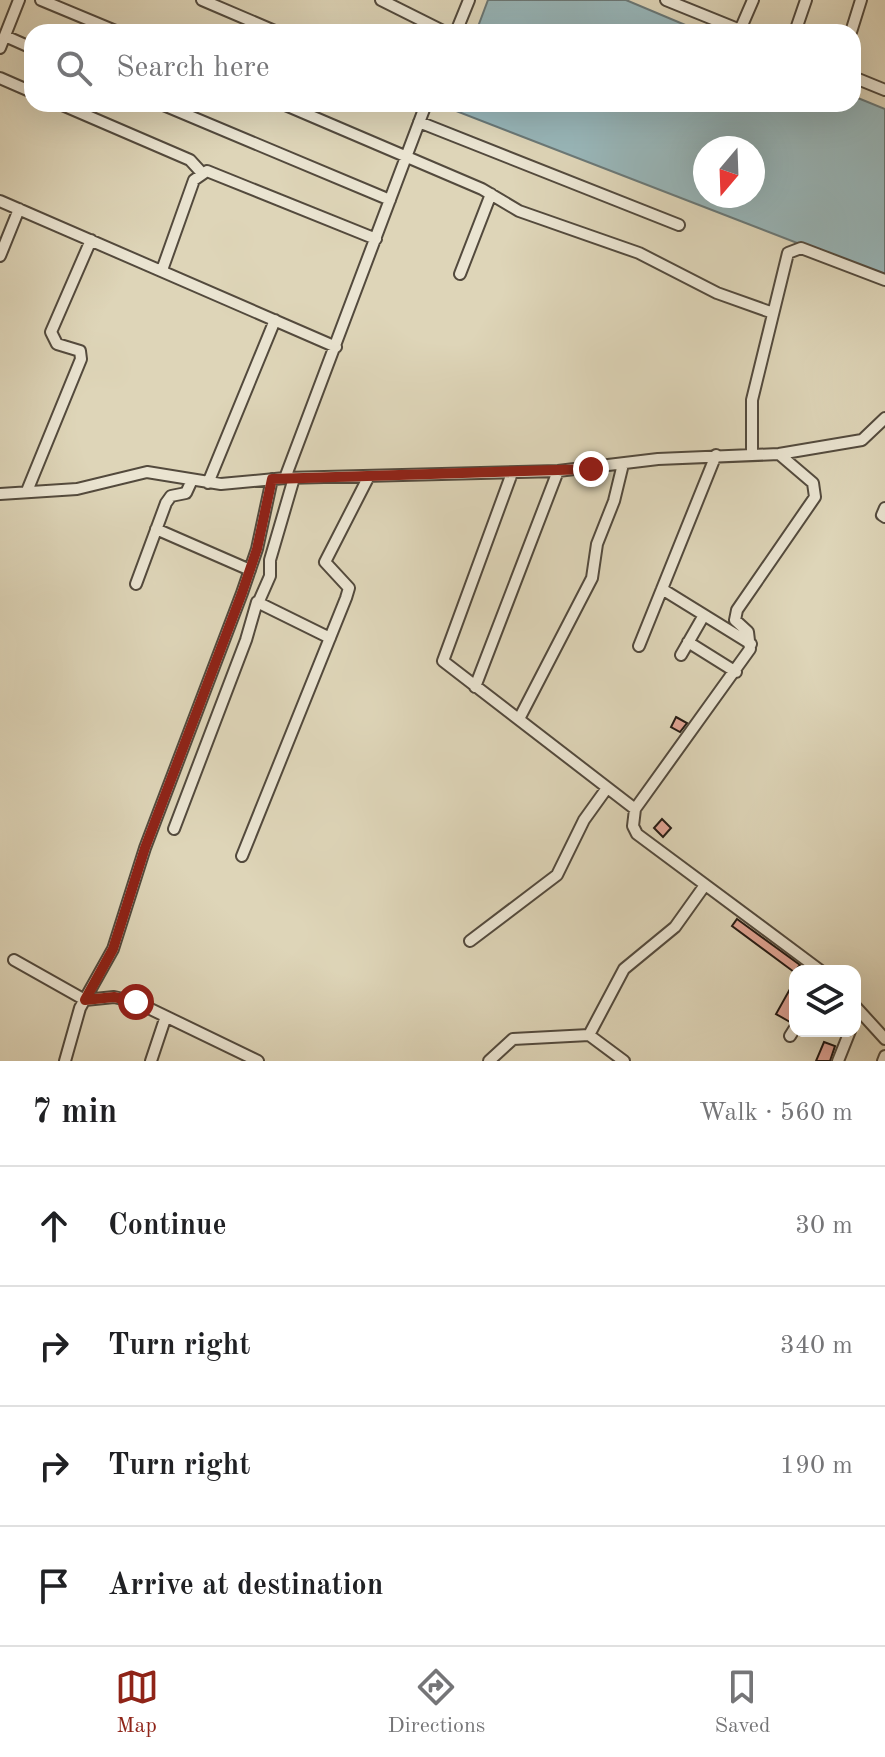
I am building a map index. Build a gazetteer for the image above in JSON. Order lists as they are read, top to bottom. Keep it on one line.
{"north":"bottom","page":{"search":"Search here","heading":["7 min","Walk · 560 m"],"list":[["Continue","30 m"],["Turn right","340 m"],["Turn right","190 m"],"Arrive at destination"],"nav":["Map","Directions","Saved"]}}
